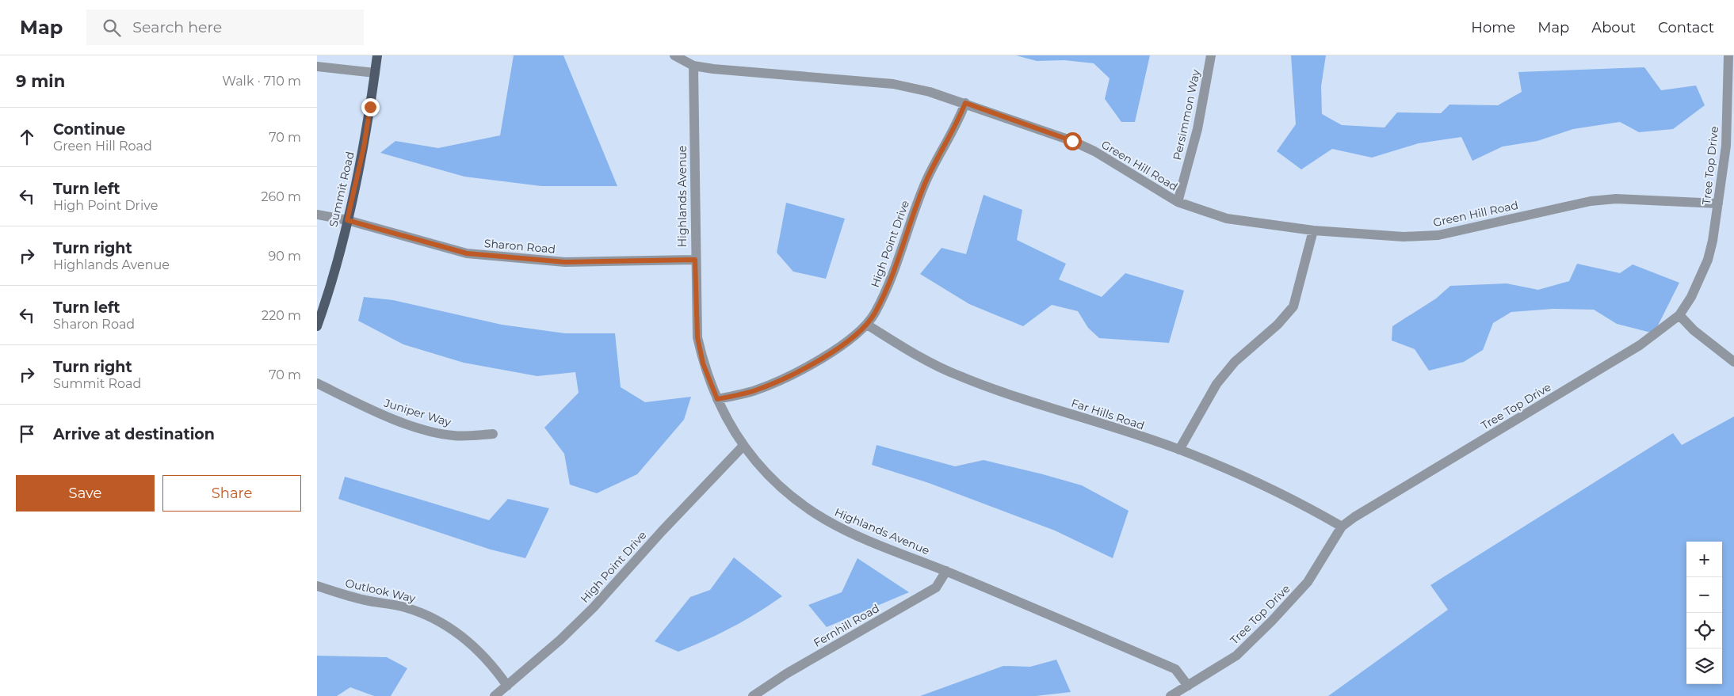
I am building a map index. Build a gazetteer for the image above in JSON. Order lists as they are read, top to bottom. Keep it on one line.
{"streets":{"main road":["Summit Road"],"street":["Persimmon Way","Green Hill Road","Tree Top Drive","Highlands Avenue","High Point Drive","Sharon Road","Juniper Way","Far Hills Road","Outlook Way","Fernhill Road"]},"crossings":[["Persimmon Way","Green Hill Road"],["Green Hill Road","Tree Top Drive"],["Green Hill Road","Highlands Avenue"],["Green Hill Road","High Point Drive"],["Tree Top Drive","Highlands Avenue"],["Tree Top Drive","Far Hills Road"],["Summit Road","Sharon Road"],["Highlands Avenue","High Point Drive"],["Highlands Avenue","Sharon Road"],["Highlands Avenue","Fernhill Road"],["High Point Drive","Far Hills Road"],["High Point Drive","Outlook Way"]],"page":{"header":"Map","search":"Search here","nav":["Home","Map","About","Contact"],"heading":["9 min","Walk · 710 m"],"list":[["Continue","Green Hill Road","70 m"],["Turn left","High Point Drive","260 m"],["Turn right","Highlands Avenue","90 m"],["Turn left","Sharon Road","220 m"],["Turn right","Summit Road","70 m"],"Arrive at destination"],"buttons":["Save","Share"],"map_buttons":["+","−"]}}
